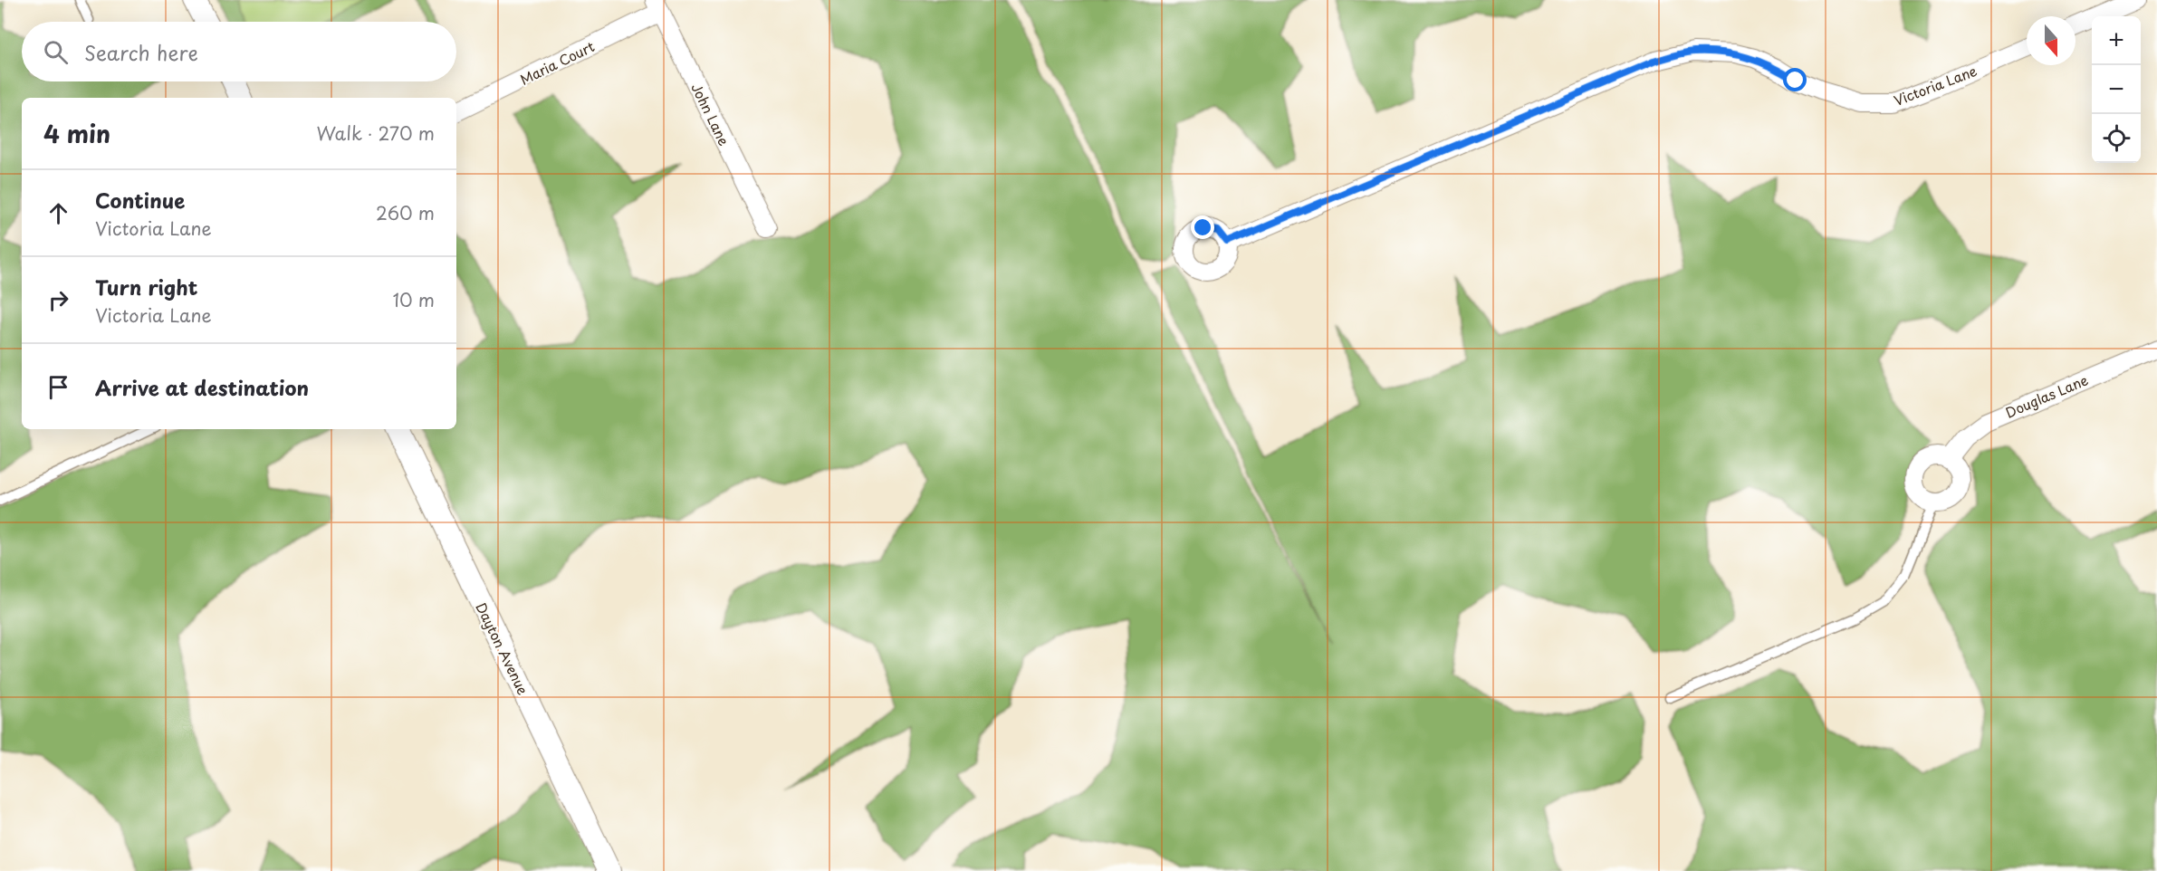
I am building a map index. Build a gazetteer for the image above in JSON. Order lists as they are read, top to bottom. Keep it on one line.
{"streets":{"street":["Maria Court","Victoria Lane","John Lane","Douglas Lane","Dayton Avenue"]},"crossings":[["Maria Court","John Lane"]],"north":"bottom","page":{"map_buttons":["+","−"],"search":"Search here","heading":["4 min","Walk · 270 m"],"list":[["Continue","Victoria Lane","260 m"],["Turn right","Victoria Lane","10 m"],"Arrive at destination"]}}
